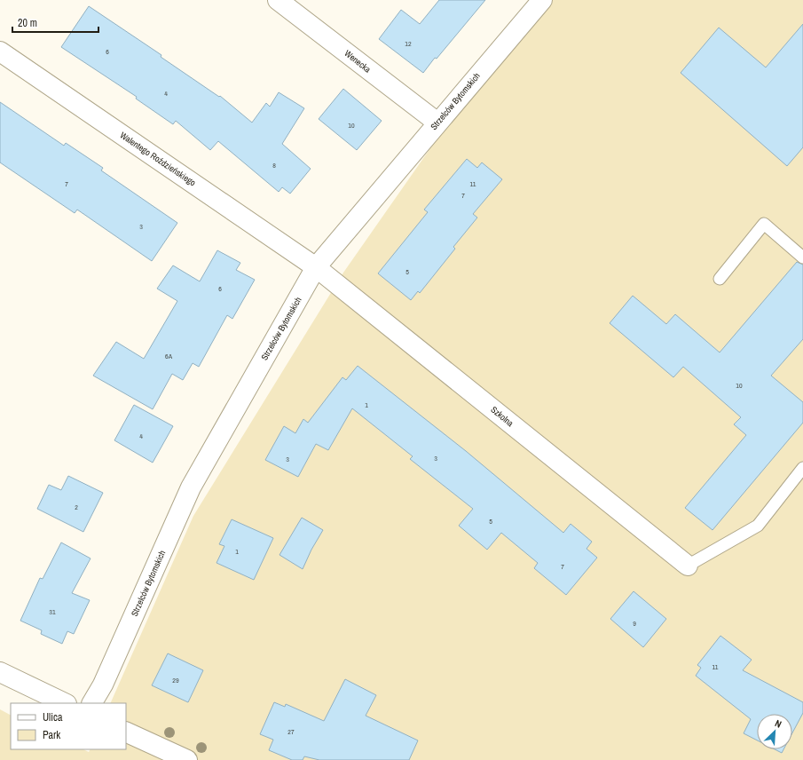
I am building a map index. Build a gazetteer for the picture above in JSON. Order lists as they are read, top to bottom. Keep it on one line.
{"streets":{"street":["Wenecka","Strzelców Bytomskich","Walentego Roździeńskiego","Szkolna"]},"crossings":[["Wenecka","Strzelców Bytomskich"],["Strzelców Bytomskich","Walentego Roździeńskiego"],["Strzelców Bytomskich","Szkolna"],["Walentego Roździeńskiego","Szkolna"]],"house_numbers":["12","6","4","10","8","7","11","7","3","5","6","6A","10","1","4","3","3","2","5","1","7","31","9","11","29","27"],"legend":["Ulica","Park"],"scale_bar":"20 m","north":"top right"}
